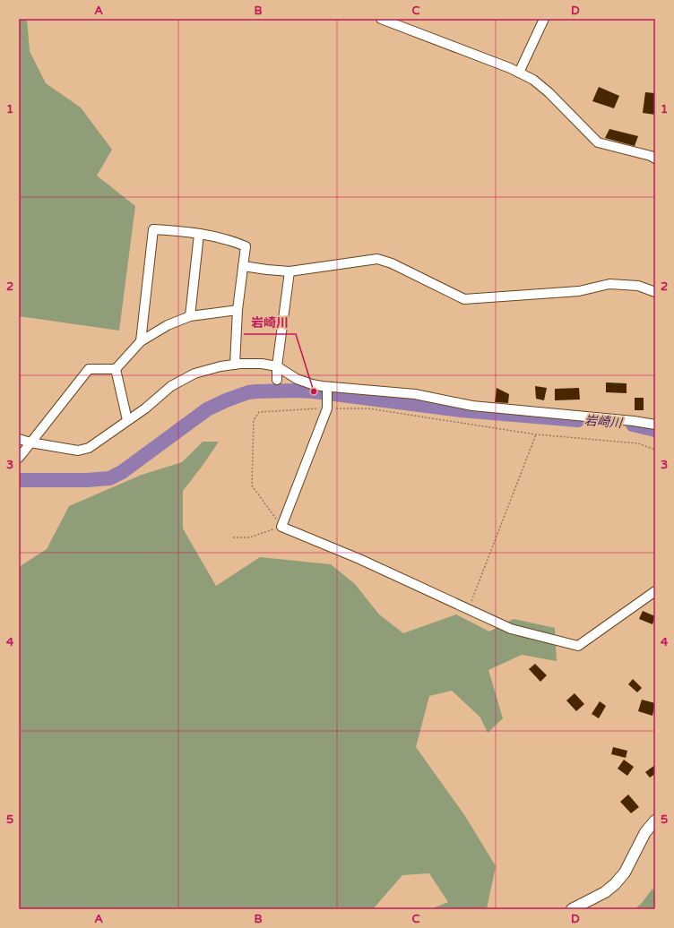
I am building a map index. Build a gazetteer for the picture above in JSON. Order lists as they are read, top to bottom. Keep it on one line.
{"water":["岩崎川"],"places":["岩崎川"],"grid":{"columns":["A","B","C","D"],"rows":["1","2","3","4","5"]}}
